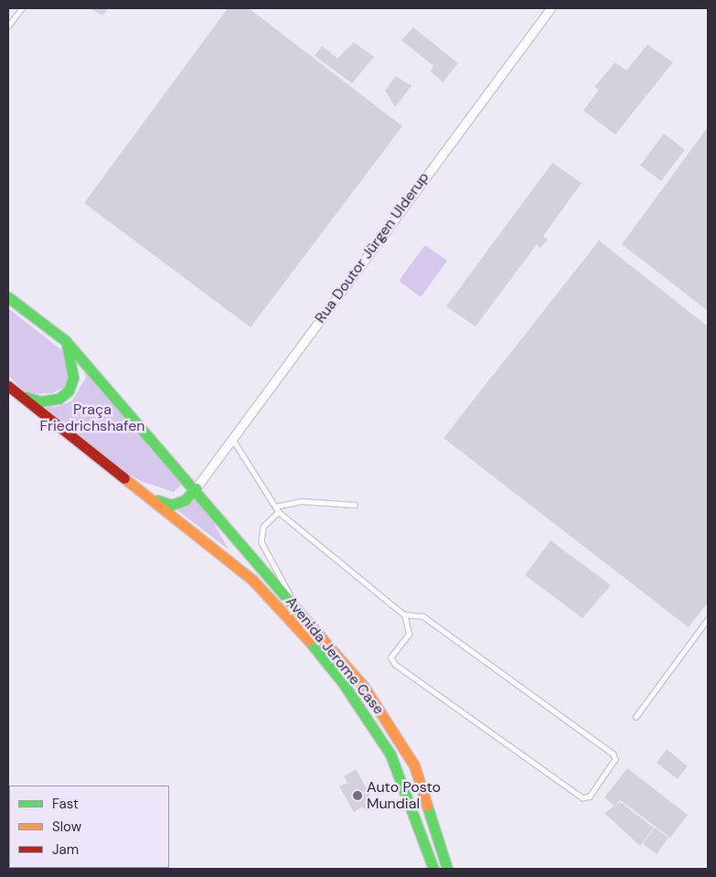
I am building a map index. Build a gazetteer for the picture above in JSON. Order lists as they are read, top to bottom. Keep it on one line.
{"streets":{"main road":["Avenida Jerome Case"],"street":["Rua Doutor Jürgen Ulderup"]},"crossings":[["Rua Doutor Jürgen Ulderup","Avenida Jerome Case"]],"parks":["Praça Friedrichshafen"],"places":["Auto Posto Mundial"],"legend":["Fast","Slow","Jam"]}
